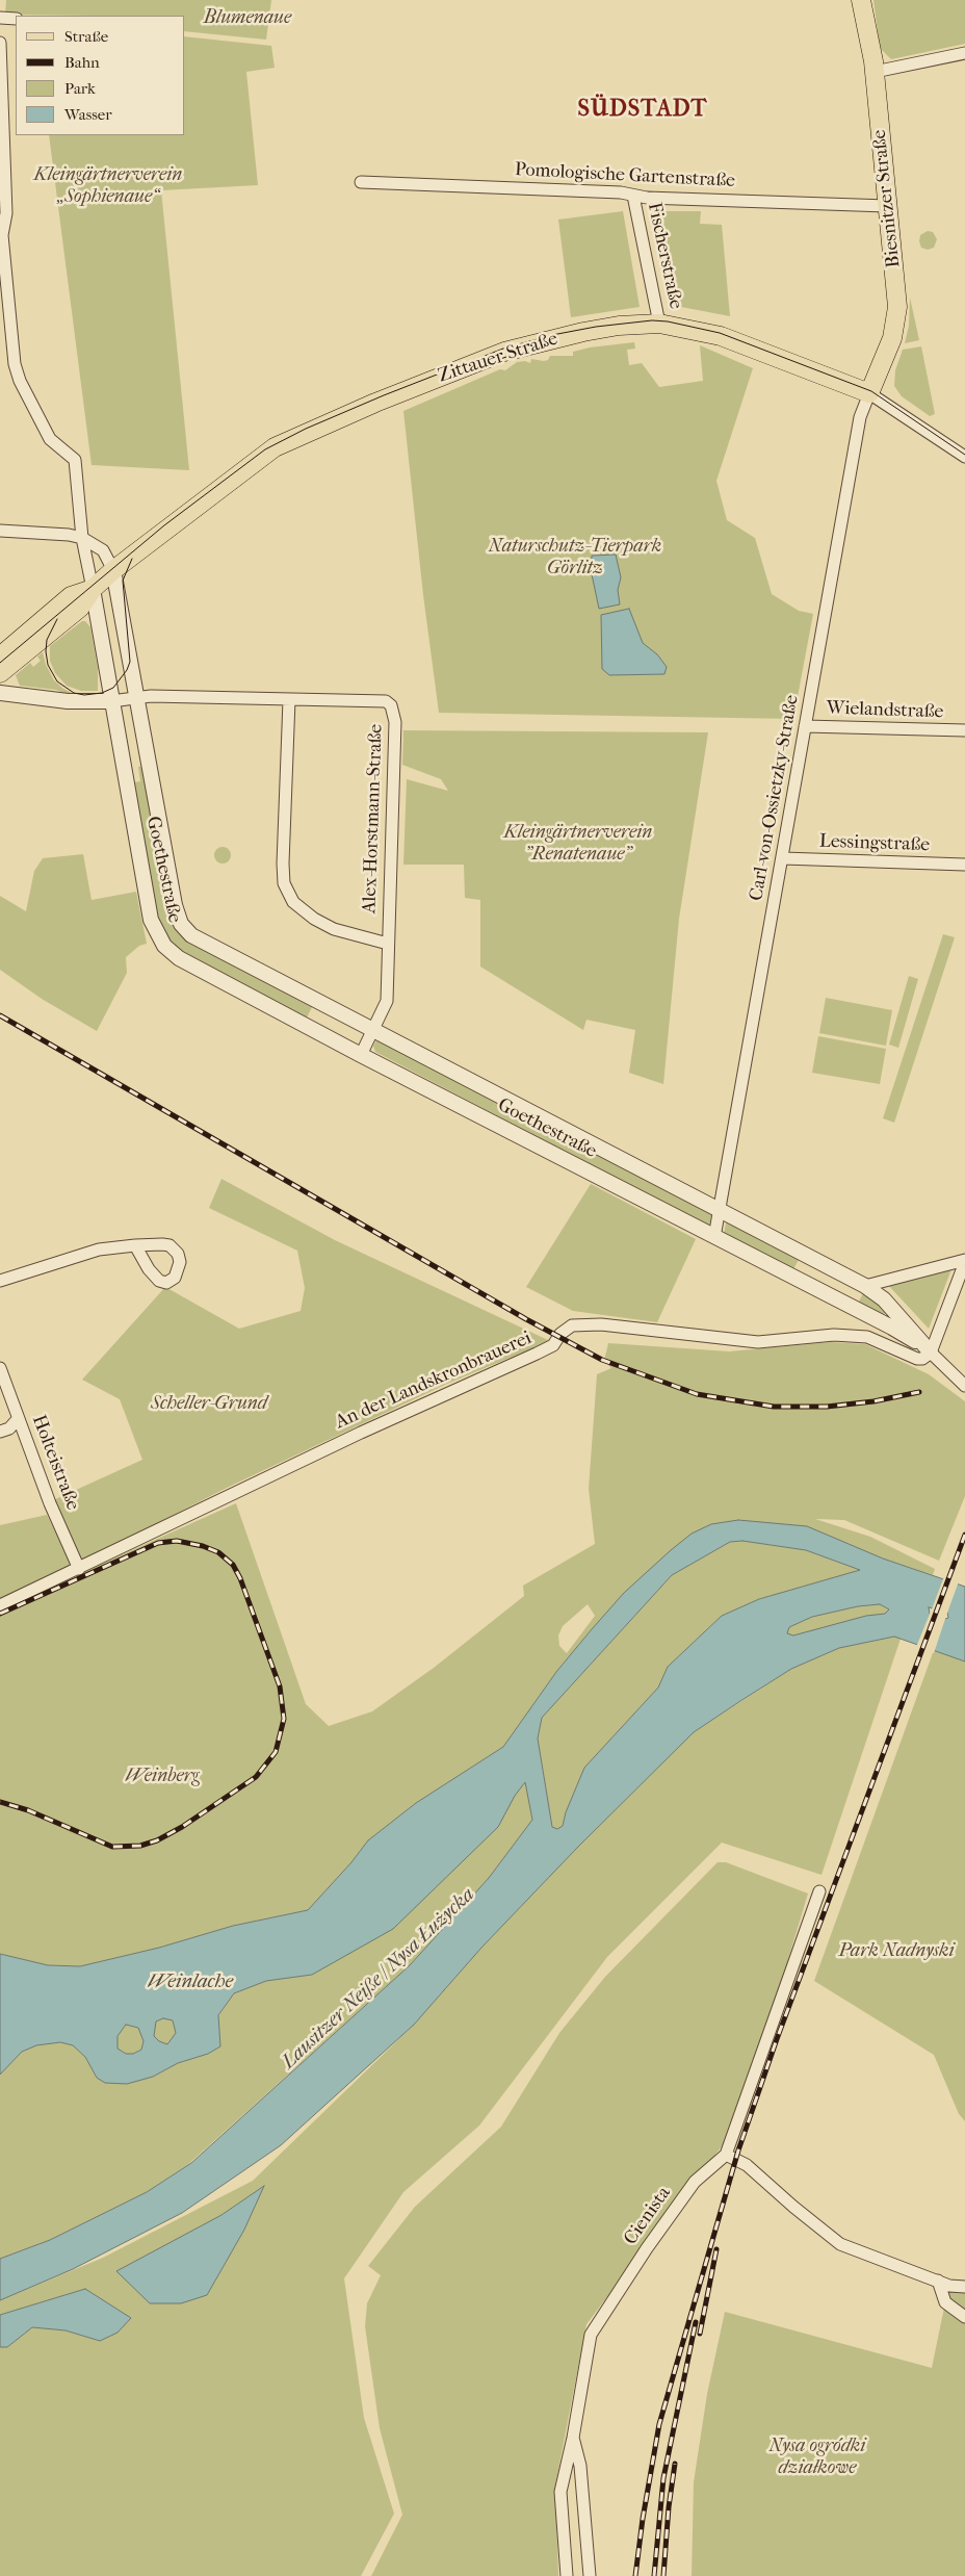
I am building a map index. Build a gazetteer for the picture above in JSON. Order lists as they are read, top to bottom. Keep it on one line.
{"streets":{"main road":["Biesnitzer Straße","Zittauer Straße"],"street":["Pomologische Gartenstraße","Fischerstraße","Wielandstraße","Carl-von-Ossietzky-Straße","Alex-Horstmann-Straße","Lessingstraße","Goethestraße","An der Landskronbrauerei","Holteistraße","Cienista"]},"crossings":[["Pomologische Gartenstraße","Biesnitzer Straße"],["Pomologische Gartenstraße","Fischerstraße"],["Biesnitzer Straße","Zittauer Straße"],["Biesnitzer Straße","Carl-von-Ossietzky-Straße"],["Fischerstraße","Zittauer Straße"],["Zittauer Straße","Carl-von-Ossietzky-Straße"],["Zittauer Straße","Goethestraße"],["Wielandstraße","Carl-von-Ossietzky-Straße"],["Carl-von-Ossietzky-Straße","Lessingstraße"],["Carl-von-Ossietzky-Straße","Goethestraße"],["Alex-Horstmann-Straße","Goethestraße"],["Goethestraße","An der Landskronbrauerei"],["An der Landskronbrauerei","Holteistraße"]],"districts":["SÜDSTADT"],"water":["Lausitzer Neiße / Nysa Łużycka","Weinlache"],"parks":["Blumenaue","Kleingärtnerverein „Sophienaue“","Naturschutz-Tierpark Görlitz","Kleingärtnerverein \"Renatenaue\"","Scheller-Grund","Weinberg","Park Nadnyski","Nysa ogródki działkowe"],"legend":["Straße","Bahn","Park","Wasser"]}
